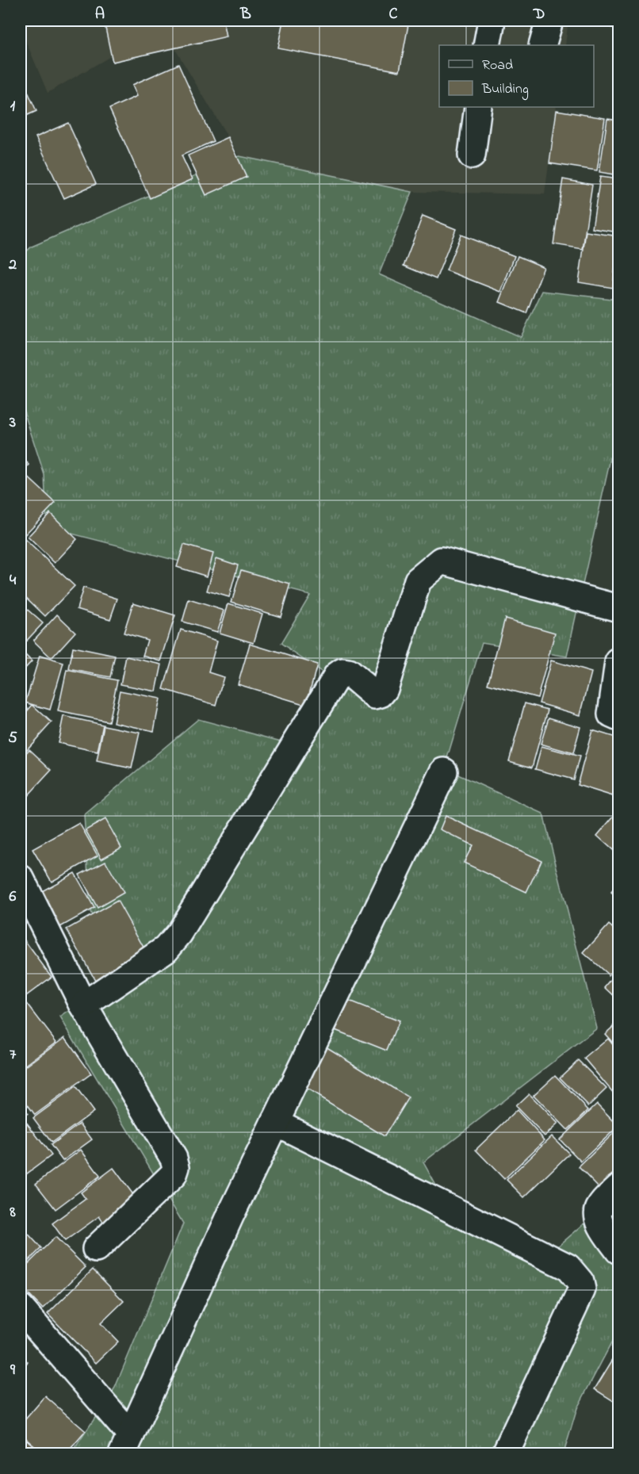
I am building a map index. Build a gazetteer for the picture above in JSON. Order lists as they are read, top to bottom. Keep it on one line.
{"legend":["Road","Building"],"grid":{"columns":["A","B","C","D"],"rows":["1","2","3","4","5","6","7","8","9"]}}
